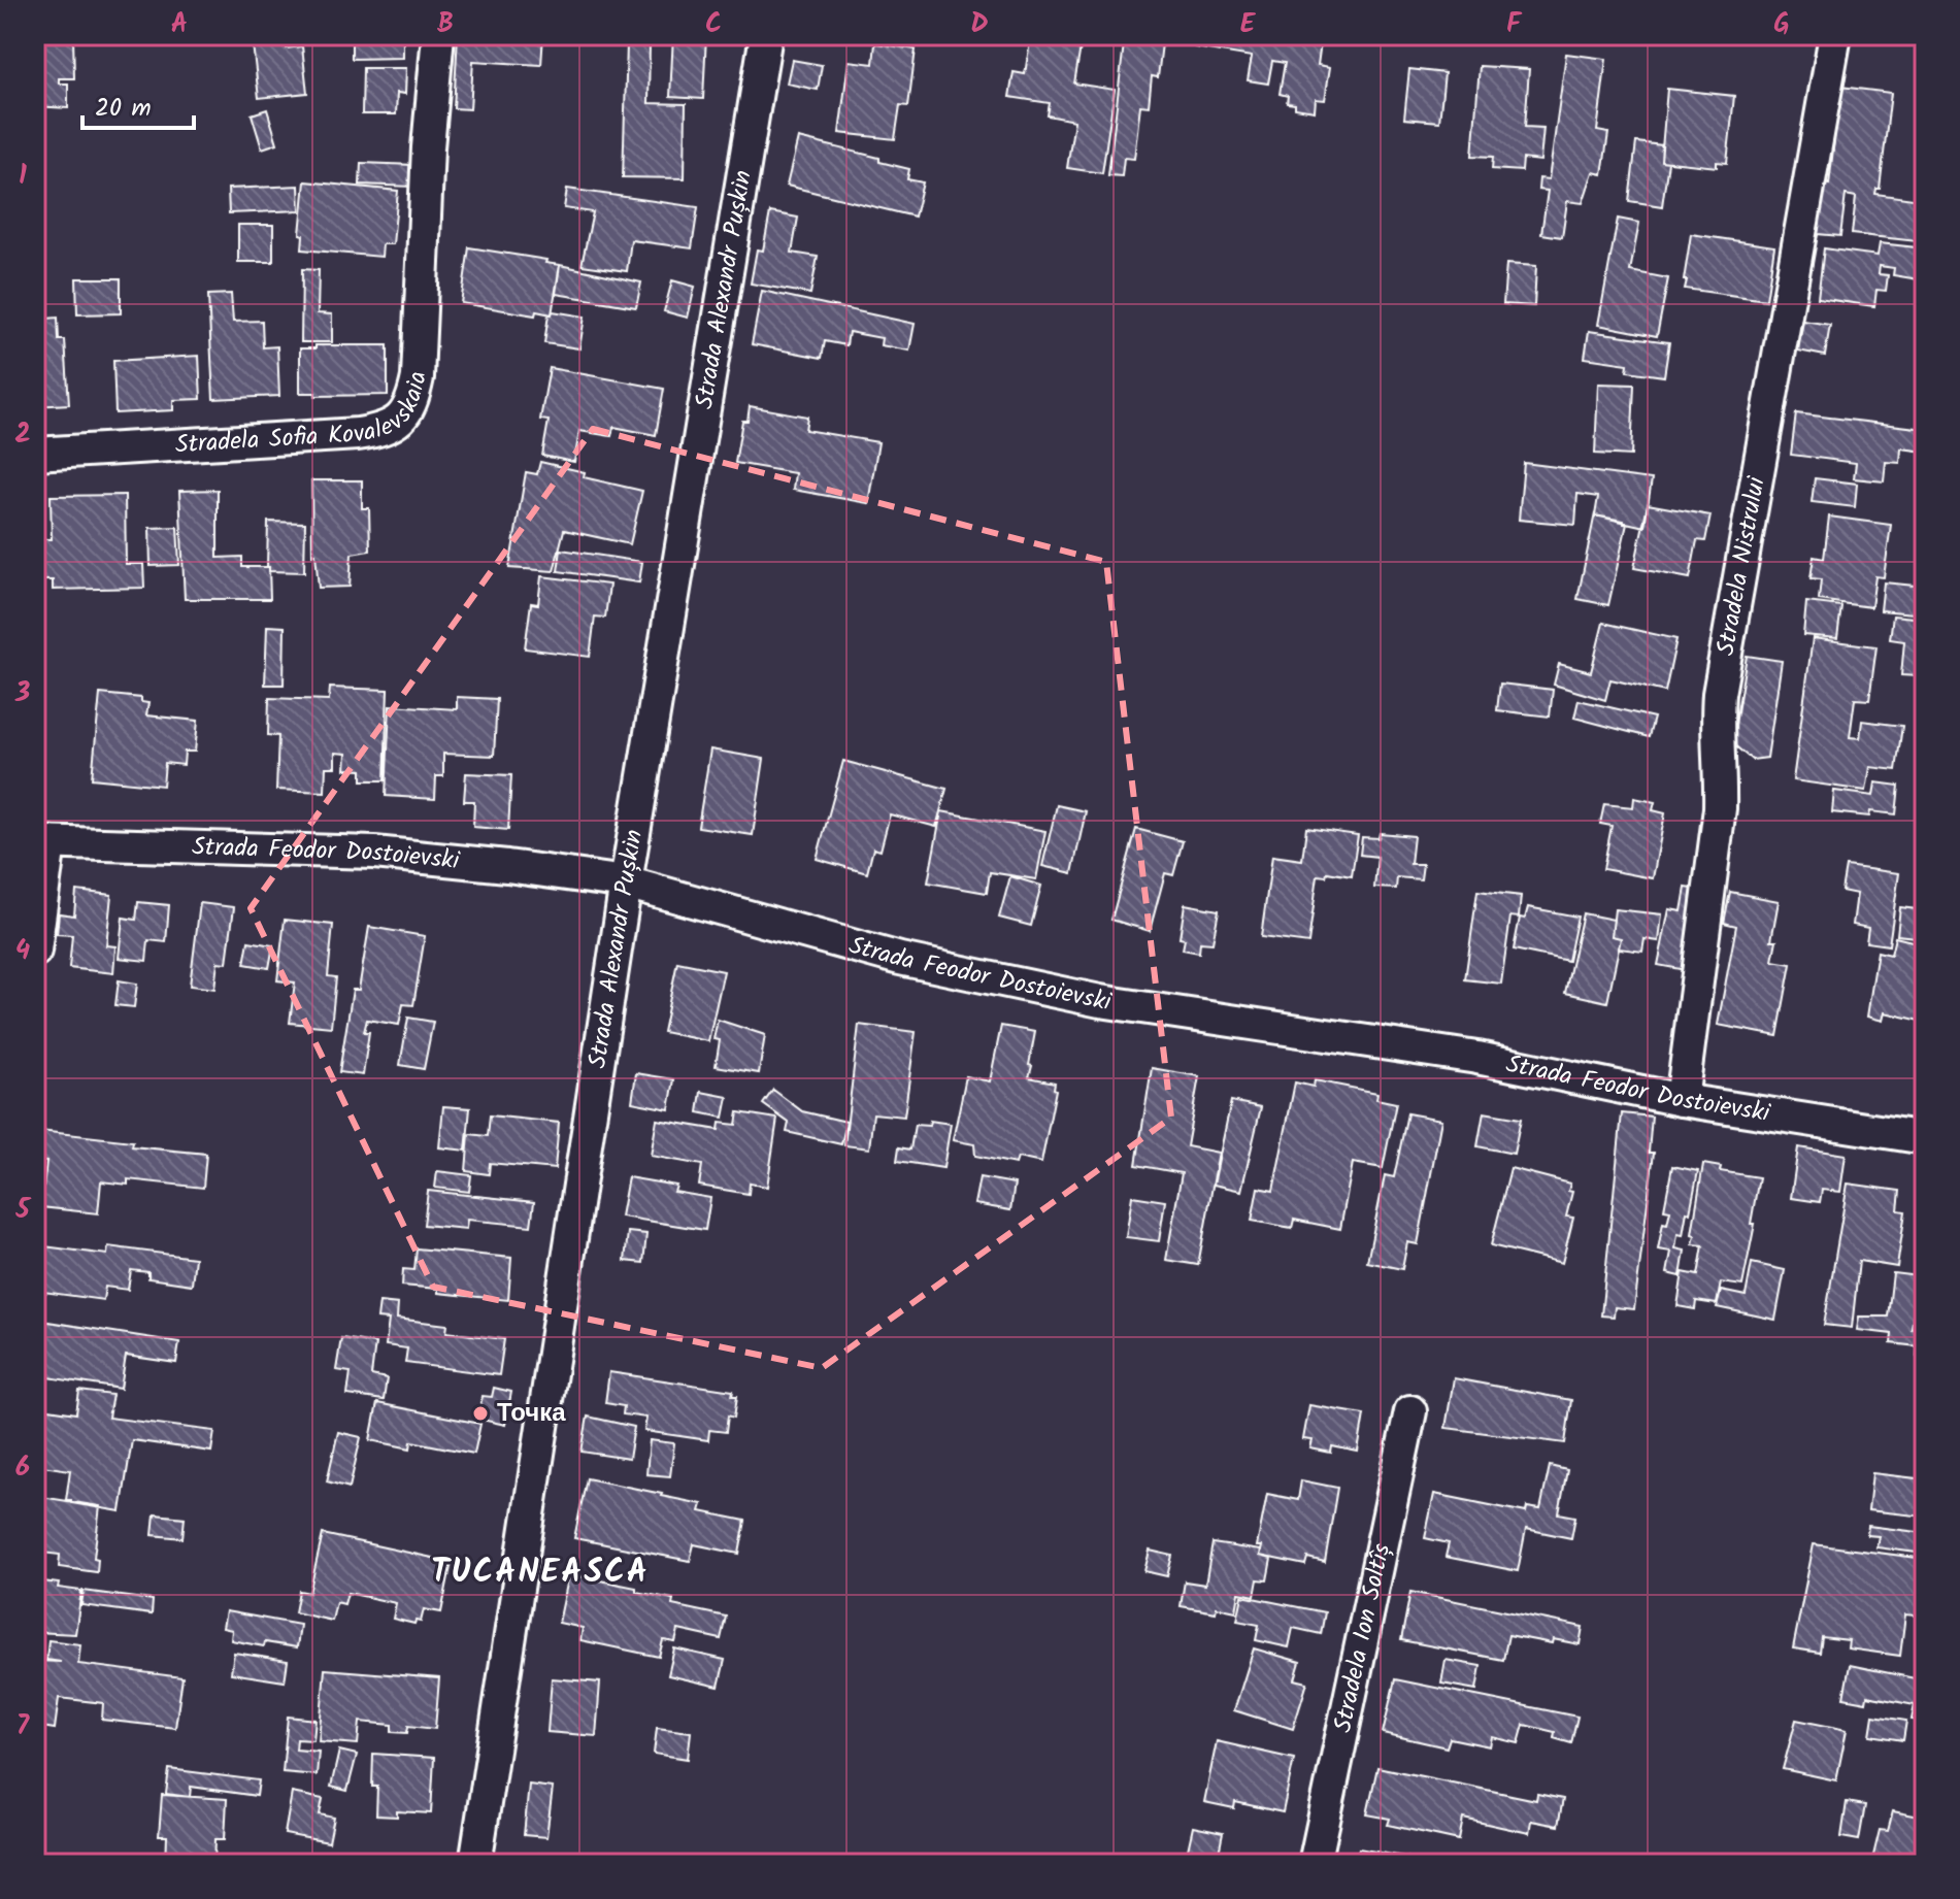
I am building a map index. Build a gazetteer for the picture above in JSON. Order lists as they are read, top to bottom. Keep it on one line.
{"streets":{"street":["Strada Alexandr Pușkin","Stradela Sofia Kovalevskaia","Stradela Nistrului","Strada Feodor Dostoievski","Stradela Ion Soltîș"]},"crossings":[["Strada Alexandr Pușkin","Strada Feodor Dostoievski"],["Stradela Nistrului","Strada Feodor Dostoievski"]],"districts":["TUCANEASCA"],"places":["Точка"],"scale_bar":"20 m","grid":{"columns":["A","B","C","D","E","F","G"],"rows":["1","2","3","4","5","6","7"]}}
